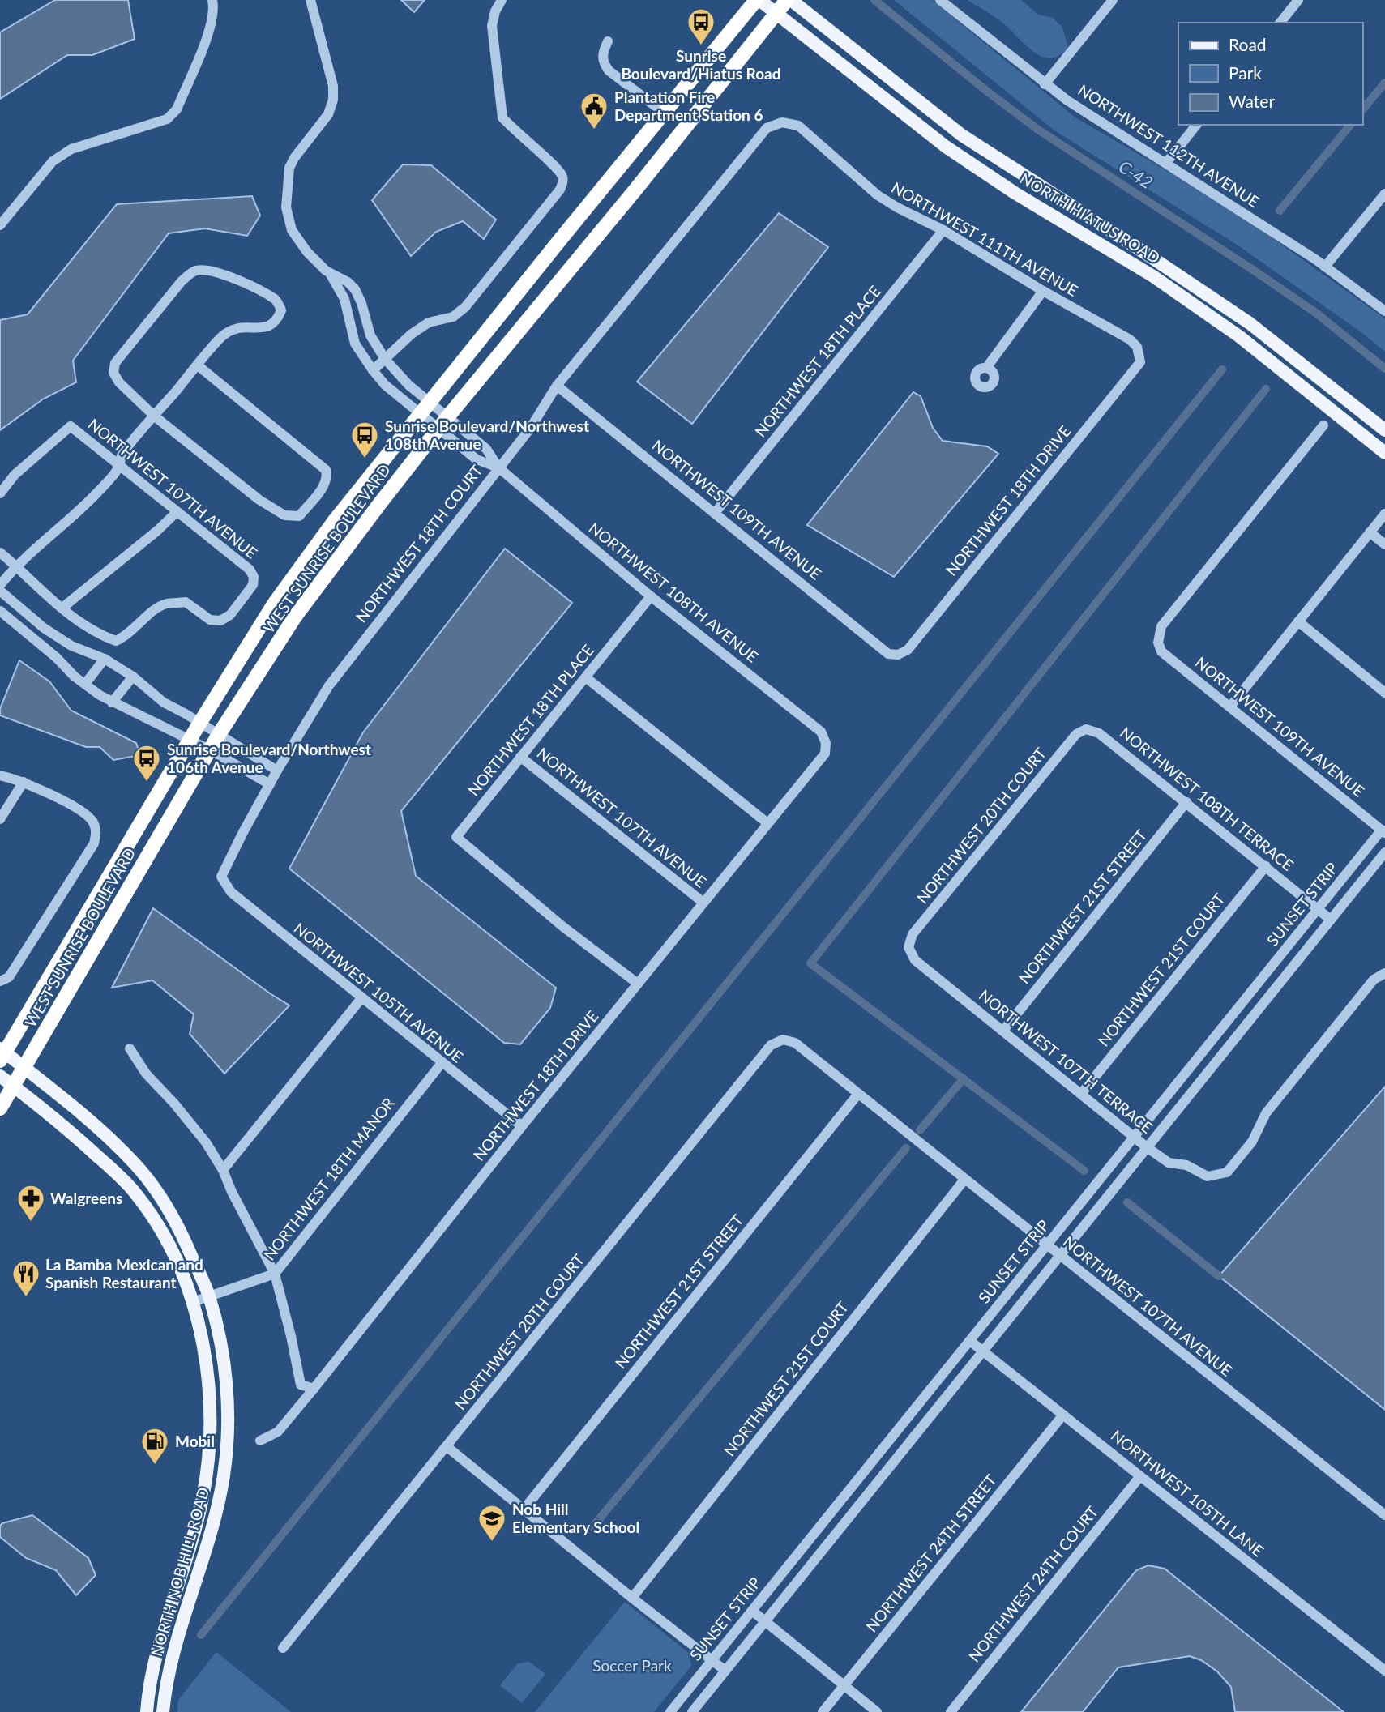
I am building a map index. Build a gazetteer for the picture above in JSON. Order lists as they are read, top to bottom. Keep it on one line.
{"streets":{"highway":["WEST SUNRISE BOULEVARD"],"main road":["NORTH HIATUS ROAD","NORTH NOB HILL ROAD"],"street":["NORTHWEST 112TH AVENUE","NORTHWEST 111TH AVENUE","NORTHWEST 18TH PLACE","NORTHWEST 107TH AVENUE","NORTHWEST 18TH DRIVE","NORTHWEST 109TH AVENUE","NORTHWEST 18TH COURT","NORTHWEST 108TH AVENUE","NORTHWEST 108TH TERRACE","NORTHWEST 20TH COURT","SUNSET STRIP","NORTHWEST 21ST STREET","NORTHWEST 21ST COURT","NORTHWEST 105TH AVENUE","NORTHWEST 107TH TERRACE","NORTHWEST 18TH MANOR","NORTHWEST 105TH LANE","NORTHWEST 24TH STREET","NORTHWEST 24TH COURT"]},"crossings":[["NORTH HIATUS ROAD","WEST SUNRISE BOULEVARD"],["NORTHWEST 111TH AVENUE","NORTHWEST 18TH PLACE"],["NORTHWEST 111TH AVENUE","NORTHWEST 18TH DRIVE"],["NORTHWEST 111TH AVENUE","NORTHWEST 18TH COURT"],["NORTHWEST 18TH PLACE","NORTHWEST 107TH AVENUE"],["NORTHWEST 18TH PLACE","NORTHWEST 18TH DRIVE"],["NORTHWEST 18TH PLACE","NORTHWEST 109TH AVENUE"],["NORTHWEST 18TH PLACE","NORTHWEST 108TH AVENUE"],["NORTHWEST 107TH AVENUE","NORTHWEST 18TH DRIVE"],["NORTHWEST 107TH AVENUE","NORTHWEST 20TH COURT"],["NORTHWEST 107TH AVENUE","SUNSET STRIP"],["NORTHWEST 107TH AVENUE","NORTHWEST 21ST STREET"],["NORTHWEST 107TH AVENUE","NORTHWEST 21ST COURT"],["NORTHWEST 18TH DRIVE","NORTHWEST 109TH AVENUE"],["NORTHWEST 18TH DRIVE","NORTHWEST 108TH AVENUE"],["NORTHWEST 18TH DRIVE","NORTHWEST 105TH AVENUE"],["NORTHWEST 109TH AVENUE","NORTHWEST 18TH COURT"],["NORTHWEST 109TH AVENUE","SUNSET STRIP"],["NORTHWEST 18TH COURT","NORTHWEST 108TH AVENUE"],["NORTHWEST 18TH COURT","NORTHWEST 105TH AVENUE"],["WEST SUNRISE BOULEVARD","NORTHWEST 108TH AVENUE"],["WEST SUNRISE BOULEVARD","NORTH NOB HILL ROAD"],["NORTHWEST 108TH TERRACE","NORTHWEST 20TH COURT"],["NORTHWEST 108TH TERRACE","SUNSET STRIP"],["NORTHWEST 108TH TERRACE","NORTHWEST 21ST STREET"],["NORTHWEST 108TH TERRACE","NORTHWEST 21ST COURT"],["NORTHWEST 20TH COURT","NORTHWEST 107TH TERRACE"],["SUNSET STRIP","NORTHWEST 107TH TERRACE"],["SUNSET STRIP","NORTHWEST 105TH LANE"],["NORTHWEST 21ST STREET","NORTHWEST 107TH TERRACE"],["NORTHWEST 21ST COURT","NORTHWEST 107TH TERRACE"],["NORTHWEST 105TH AVENUE","NORTHWEST 18TH MANOR"],["NORTHWEST 18TH MANOR","NORTH NOB HILL ROAD"],["NORTHWEST 105TH LANE","NORTHWEST 24TH STREET"],["NORTHWEST 105TH LANE","NORTHWEST 24TH COURT"]],"water":["C-42"],"parks":["Soccer Park"],"places":{"bus stop":["Sunrise Boulevard/Hiatus Road","Sunrise Boulevard/Northwest 108th Avenue","Sunrise Boulevard/Northwest 106th Avenue"],"public building":["Plantation Fire Department Station 6"],"pharmacy":["Walgreens"],"restaurant":["La Bamba Mexican and Spanish Restaurant"],"fuel station":["Mobil"],"school or university":["Nob Hill Elementary School"]},"legend":["Road","Park","Water"]}
